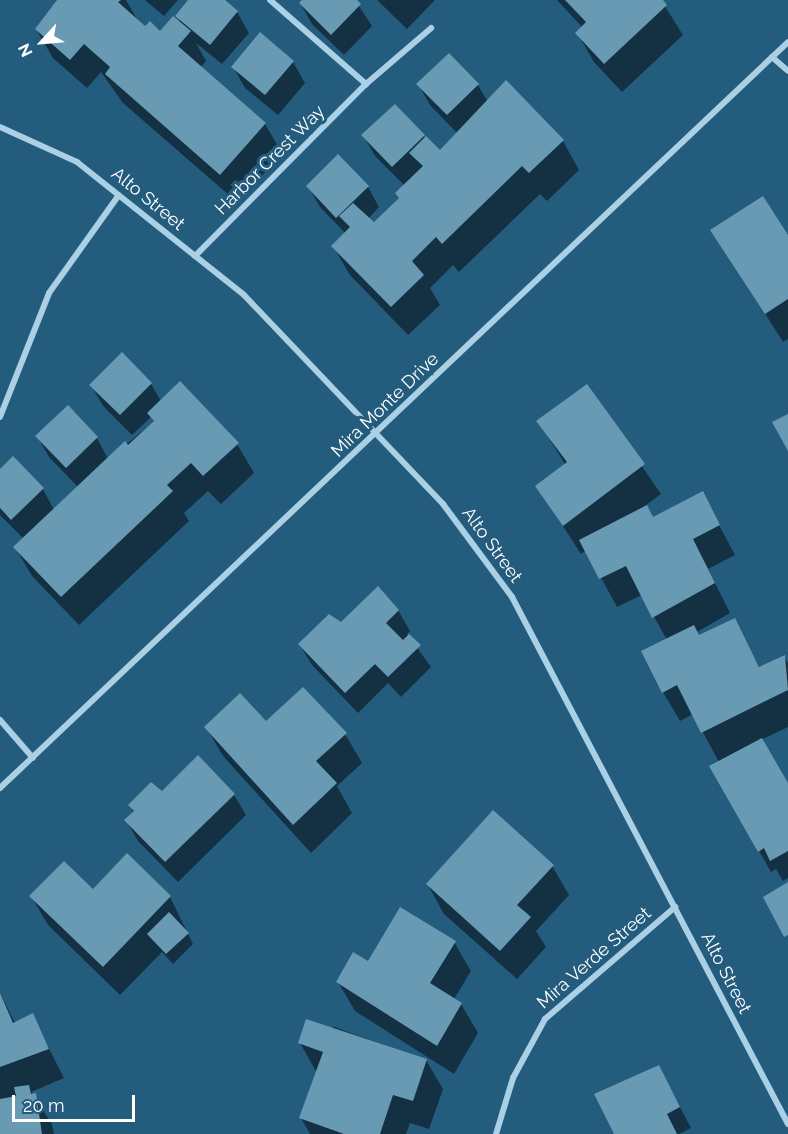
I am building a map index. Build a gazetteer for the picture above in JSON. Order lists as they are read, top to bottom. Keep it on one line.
{"streets":{"street":["Harbor Crest Way","Alto Street","Mira Monte Drive","Mira Verde Street"]},"crossings":[["Harbor Crest Way","Alto Street"],["Alto Street","Mira Monte Drive"],["Alto Street","Mira Verde Street"]],"scale_bar":"20 m","north":"bottom left"}
